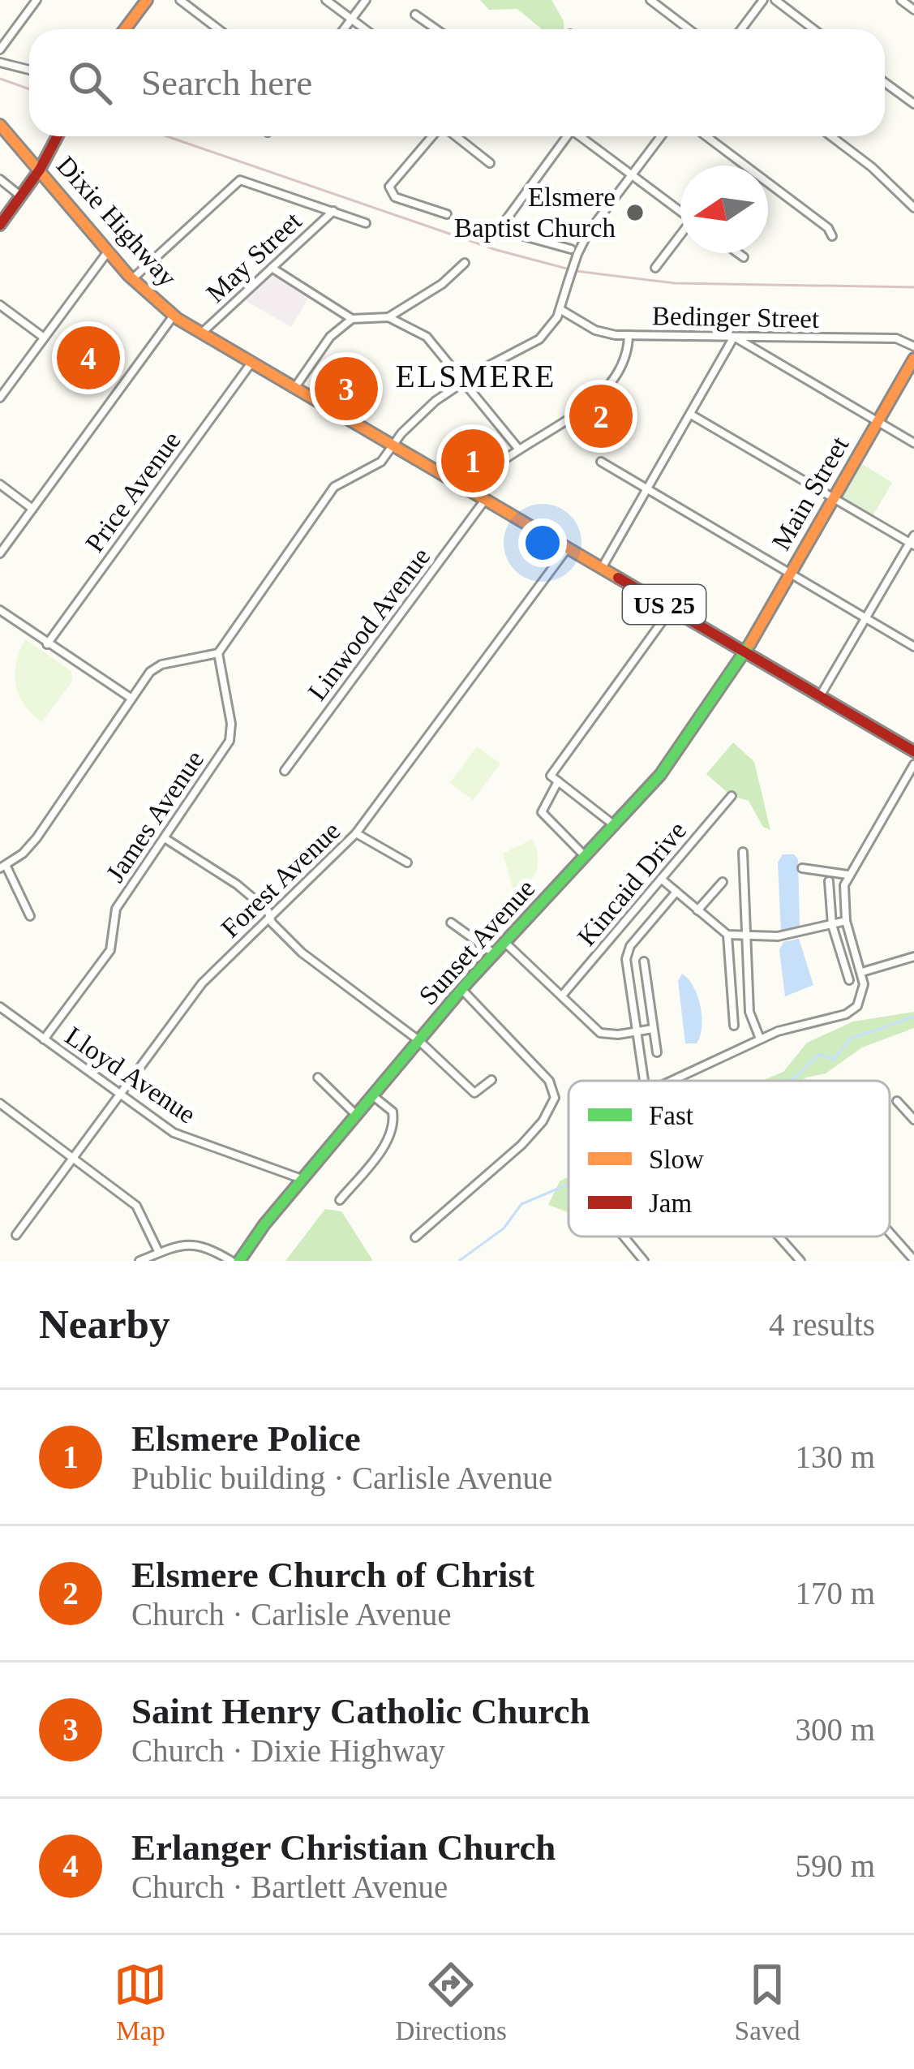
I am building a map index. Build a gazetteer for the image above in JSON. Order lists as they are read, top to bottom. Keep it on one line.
{"streets":{"main road":["Dixie Highway","Main Street","US 25","Sunset Avenue"],"street":["May Street","Bedinger Street","Price Avenue","Linwood Avenue","James Avenue","Forest Avenue","Kincaid Drive","Lloyd Avenue"]},"crossings":[["Dixie Highway","May Street"],["Dixie Highway","Price Avenue"],["Dixie Highway","Main Street"],["Dixie Highway","Linwood Avenue"],["Dixie Highway","Forest Avenue"],["Dixie Highway","Sunset Avenue"],["Main Street","Sunset Avenue"],["James Avenue","Lloyd Avenue"],["Forest Avenue","Lloyd Avenue"],["Sunset Avenue","Lloyd Avenue"]],"districts":["ELSMERE"],"places":["Elsmere Baptist Church"],"legend":["Fast","Slow","Jam"],"north":"left","page":{"search":"Search here","pins":["4","3","2","1"],"heading":["Nearby","4 results"],"list":[{"mark":"1","name":"Elsmere Police","note":"Public building · Carlisle Avenue","value":"130 m"},{"mark":"2","name":"Elsmere Church of Christ","note":"Church · Carlisle Avenue","value":"170 m"},{"mark":"3","name":"Saint Henry Catholic Church","note":"Church · Dixie Highway","value":"300 m"},{"mark":"4","name":"Erlanger Christian Church","note":"Church · Bartlett Avenue","value":"590 m"}],"nav":["Map","Directions","Saved"]}}
